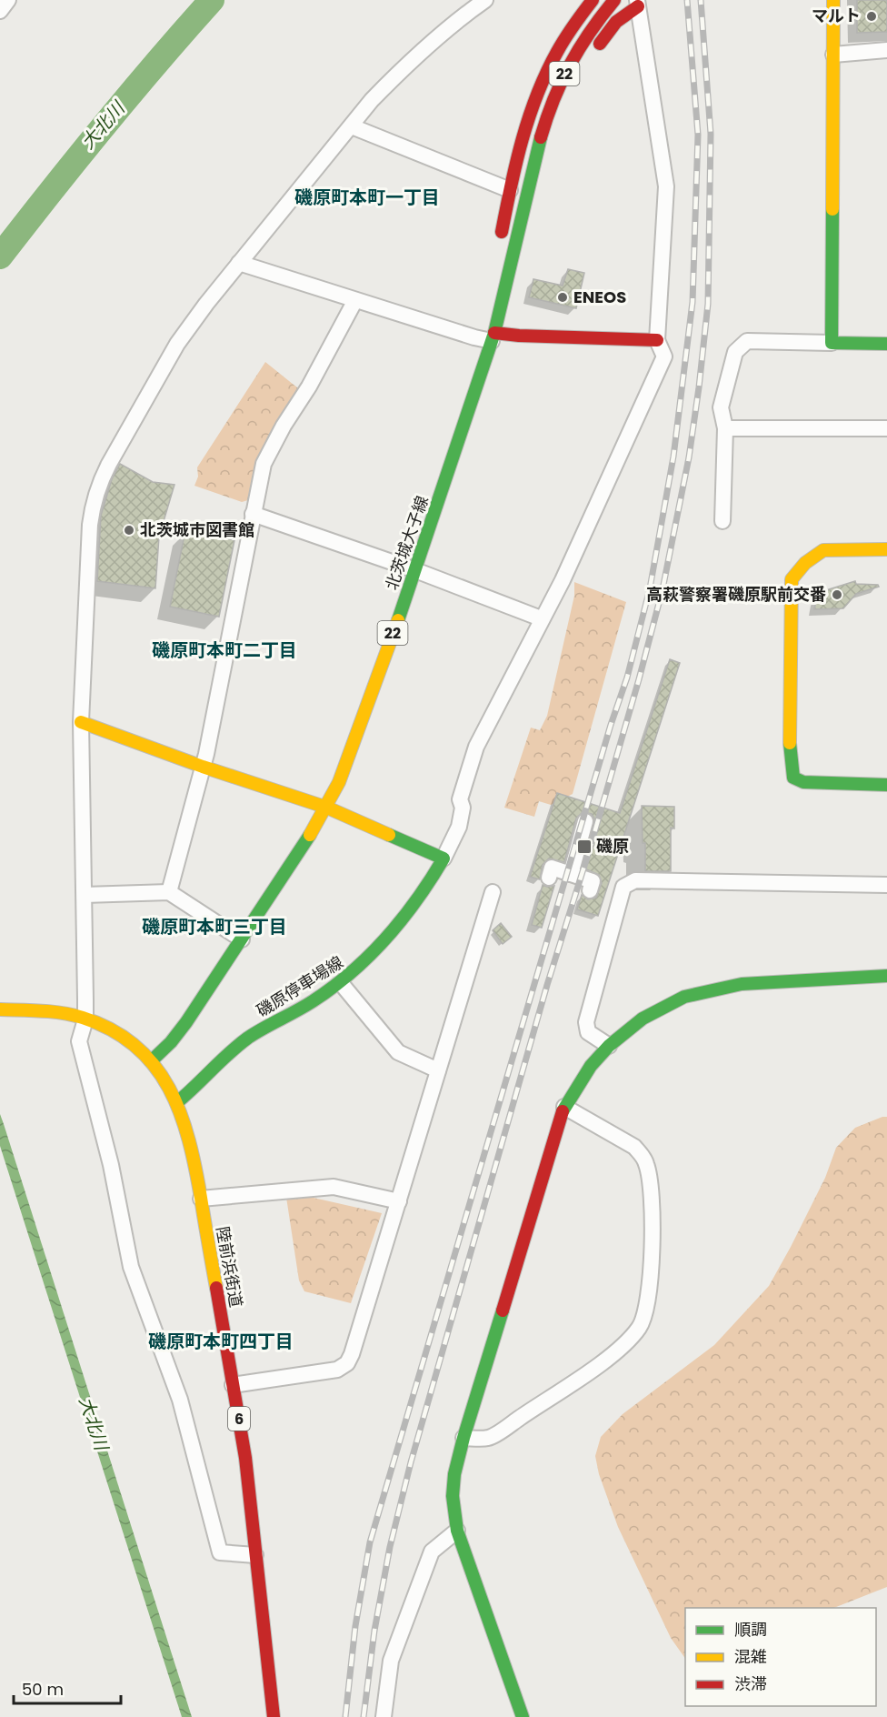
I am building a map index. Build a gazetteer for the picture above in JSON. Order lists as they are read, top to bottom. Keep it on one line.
{"streets":{"main road":["22","北茨城大子線","磯原停車場線","陸前浜街道","6"]},"crossings":[["北茨城大子線","陸前浜街道"],["磯原停車場線","陸前浜街道"]],"districts":["磯原町本町一丁目","磯原町本町二丁目","磯原町本町三丁目","磯原町本町四丁目"],"water":["大北川"],"places":{"other":["マルト","ENEOS","北茨城市図書館","高萩警察署磯原駅前交番"],"transit":["磯原"]},"legend":["順調","混雑","渋滞"],"scale_bar":"50 m"}
